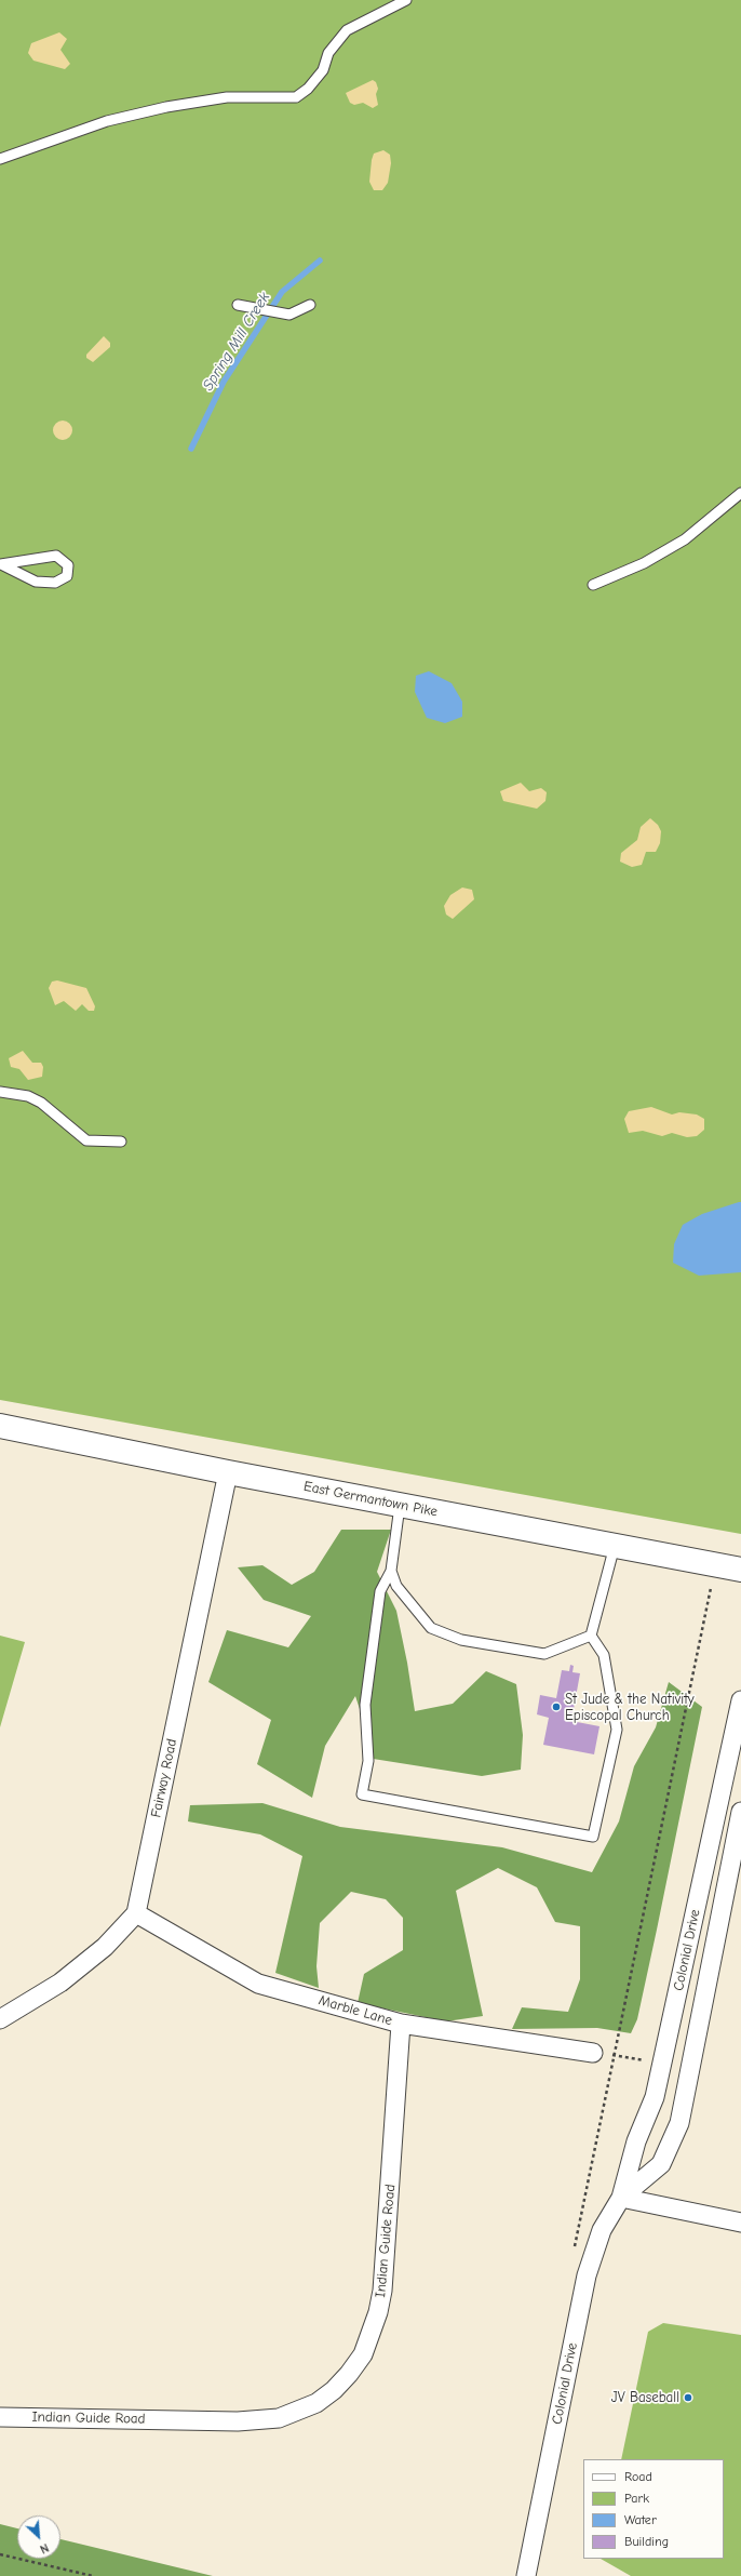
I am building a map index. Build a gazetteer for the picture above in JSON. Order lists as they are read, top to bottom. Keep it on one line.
{"streets":{"main road":["East Germantown Pike"],"street":["Fairway Road","Colonial Drive","Marble Lane","Indian Guide Road"]},"crossings":[["East Germantown Pike","Fairway Road"],["Fairway Road","Marble Lane"],["Marble Lane","Indian Guide Road"]],"water":["Spring Mill Creek"],"places":["St Jude & the Nativity Episcopal Church","JV Baseball"],"legend":["Road","Park","Water","Building"],"north":"bottom right"}
